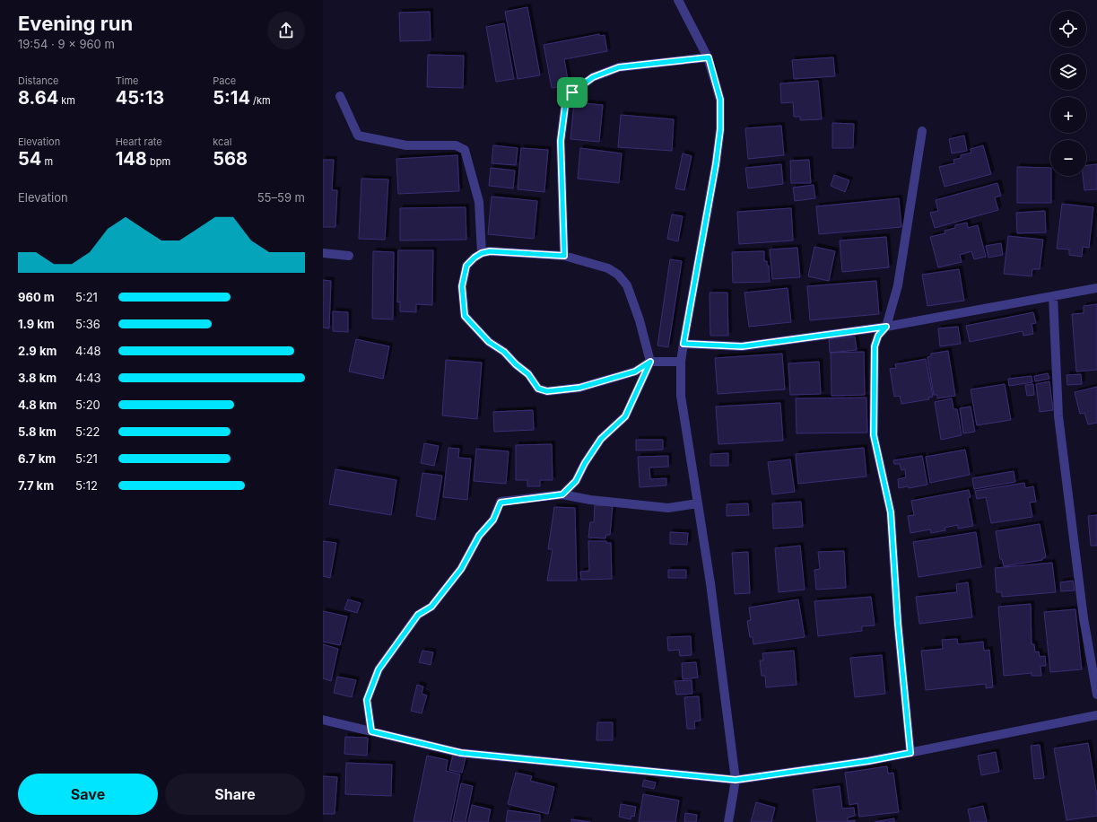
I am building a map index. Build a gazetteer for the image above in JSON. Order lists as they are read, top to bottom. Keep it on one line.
{"page":{"heading":["Evening run","19:54 · 9 × 960 m"],"map_buttons":["+","−"],"stats":[["Distance","8.64 km"],["Time","45:13"],["Pace","5:14 /km"],["Elevation","54 m"],["Heart rate","148 bpm"],["kcal","568"]],"chart":["Elevation","55–59 m"],"list":[{"name":"960 m","note":"5:21"},{"name":"1.9 km","note":"5:36"},{"name":"2.9 km","note":"4:48"},{"name":"3.8 km","note":"4:43"},{"name":"4.8 km","note":"5:20"},{"name":"5.8 km","note":"5:22"},{"name":"6.7 km","note":"5:21"},{"name":"7.7 km","note":"5:12"}],"buttons":["Save","Share"]}}
